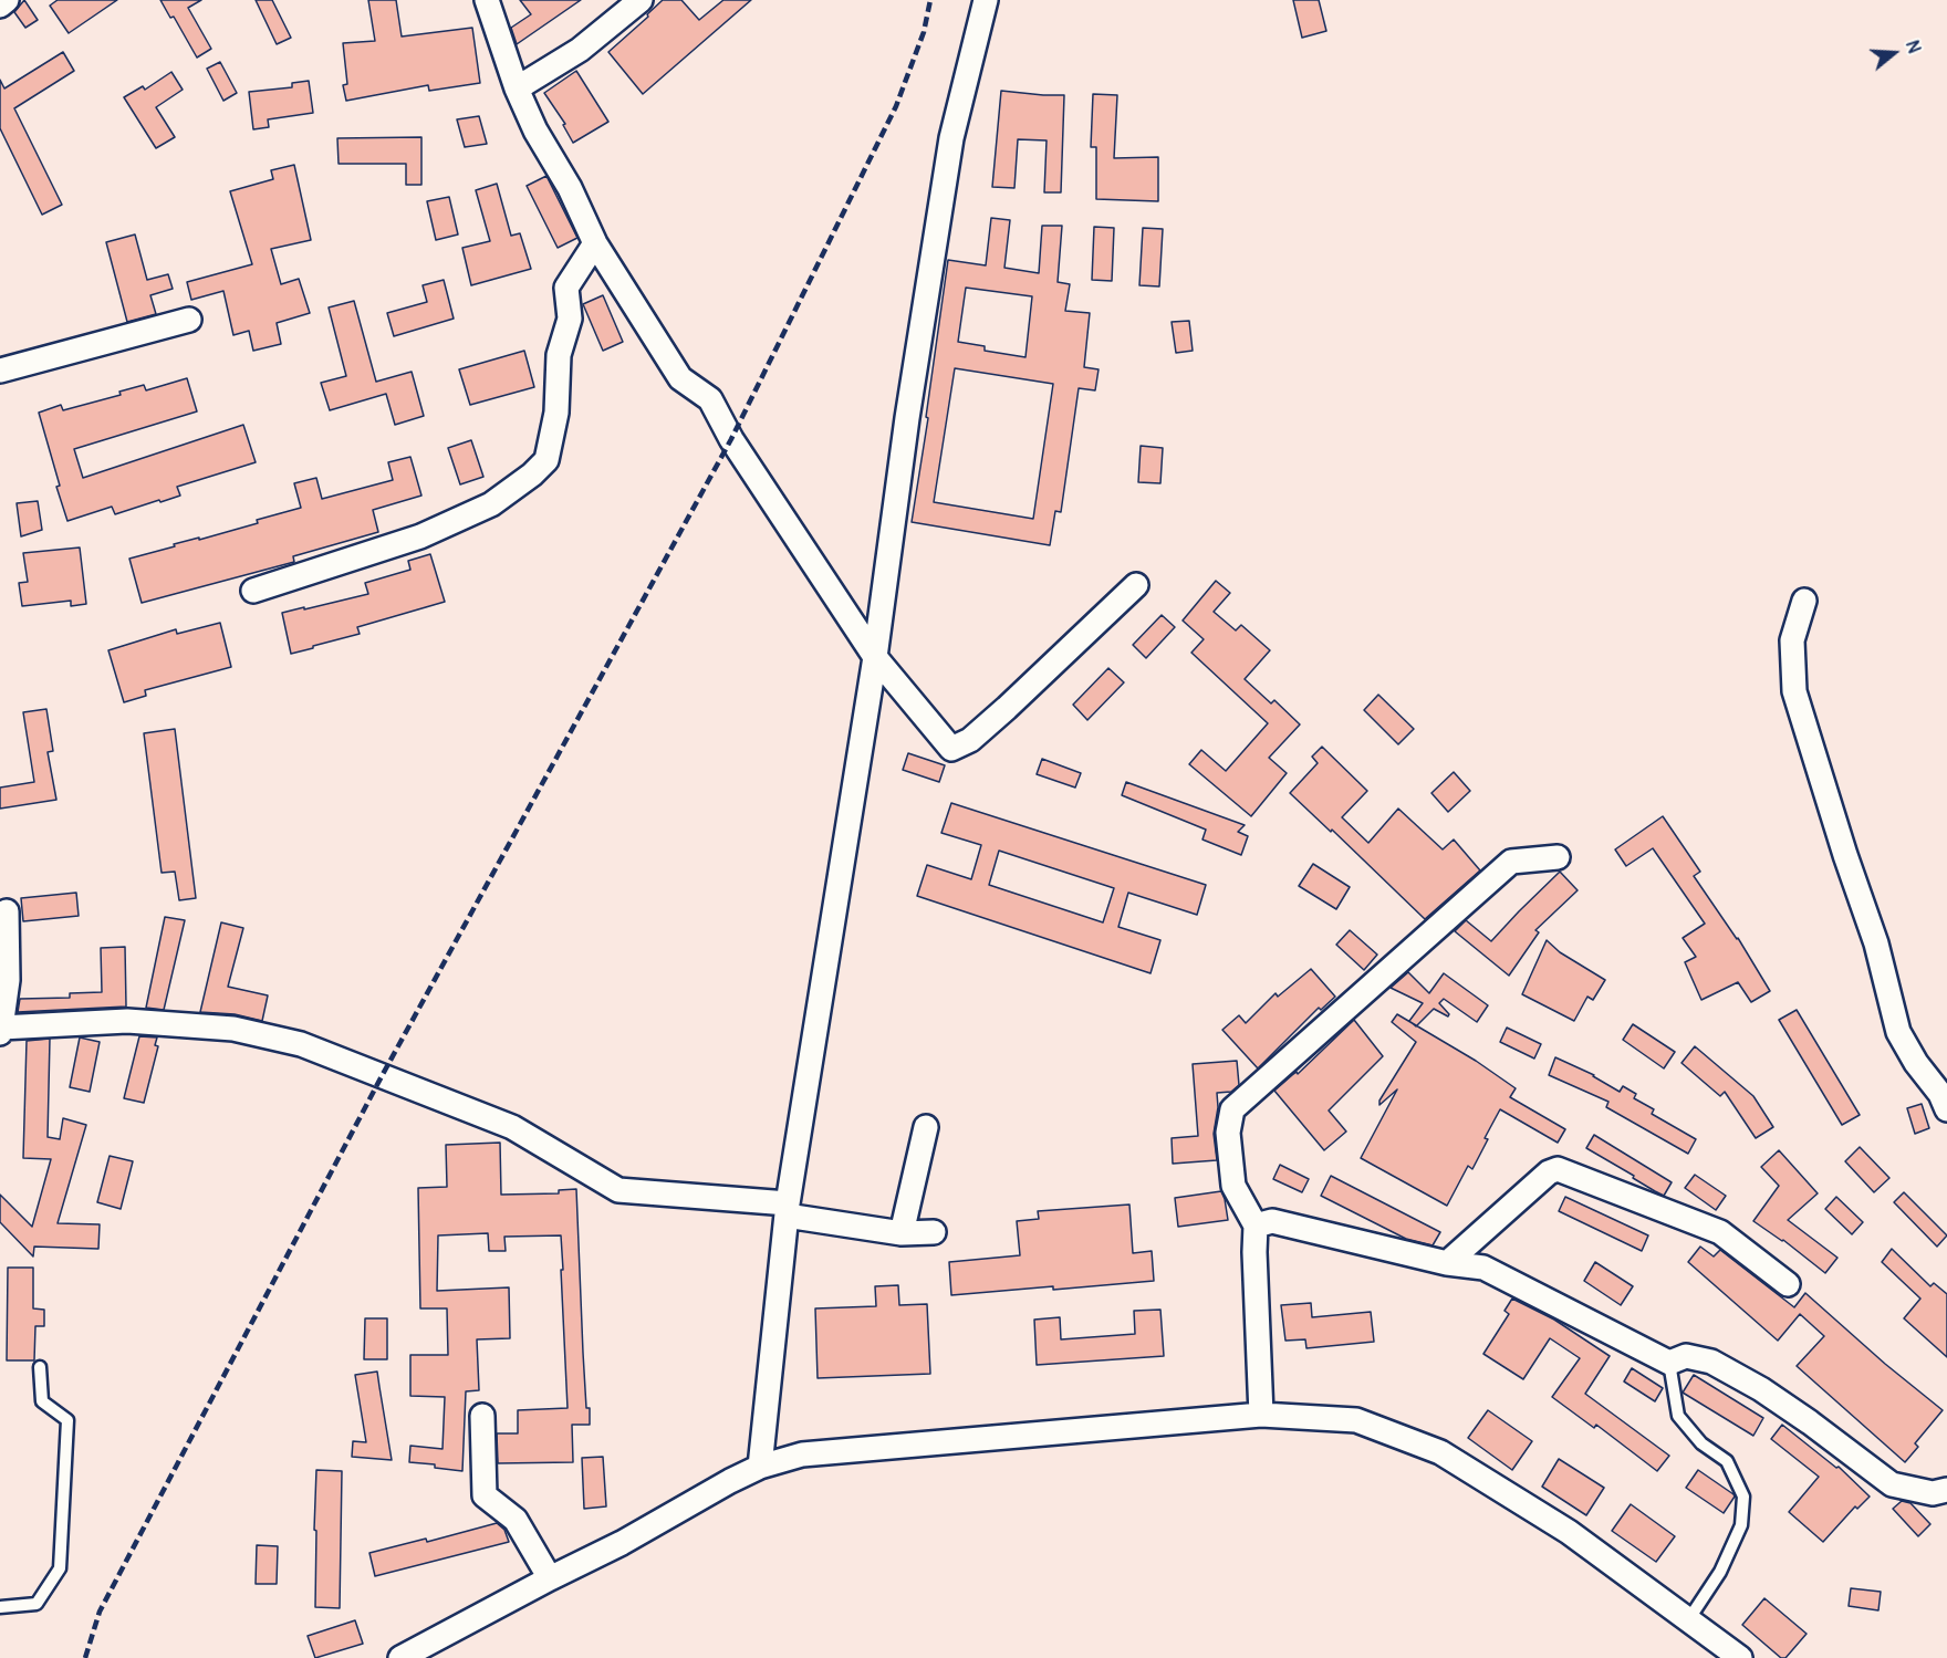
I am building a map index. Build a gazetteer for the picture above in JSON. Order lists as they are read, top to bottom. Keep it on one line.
{"north":"right"}
